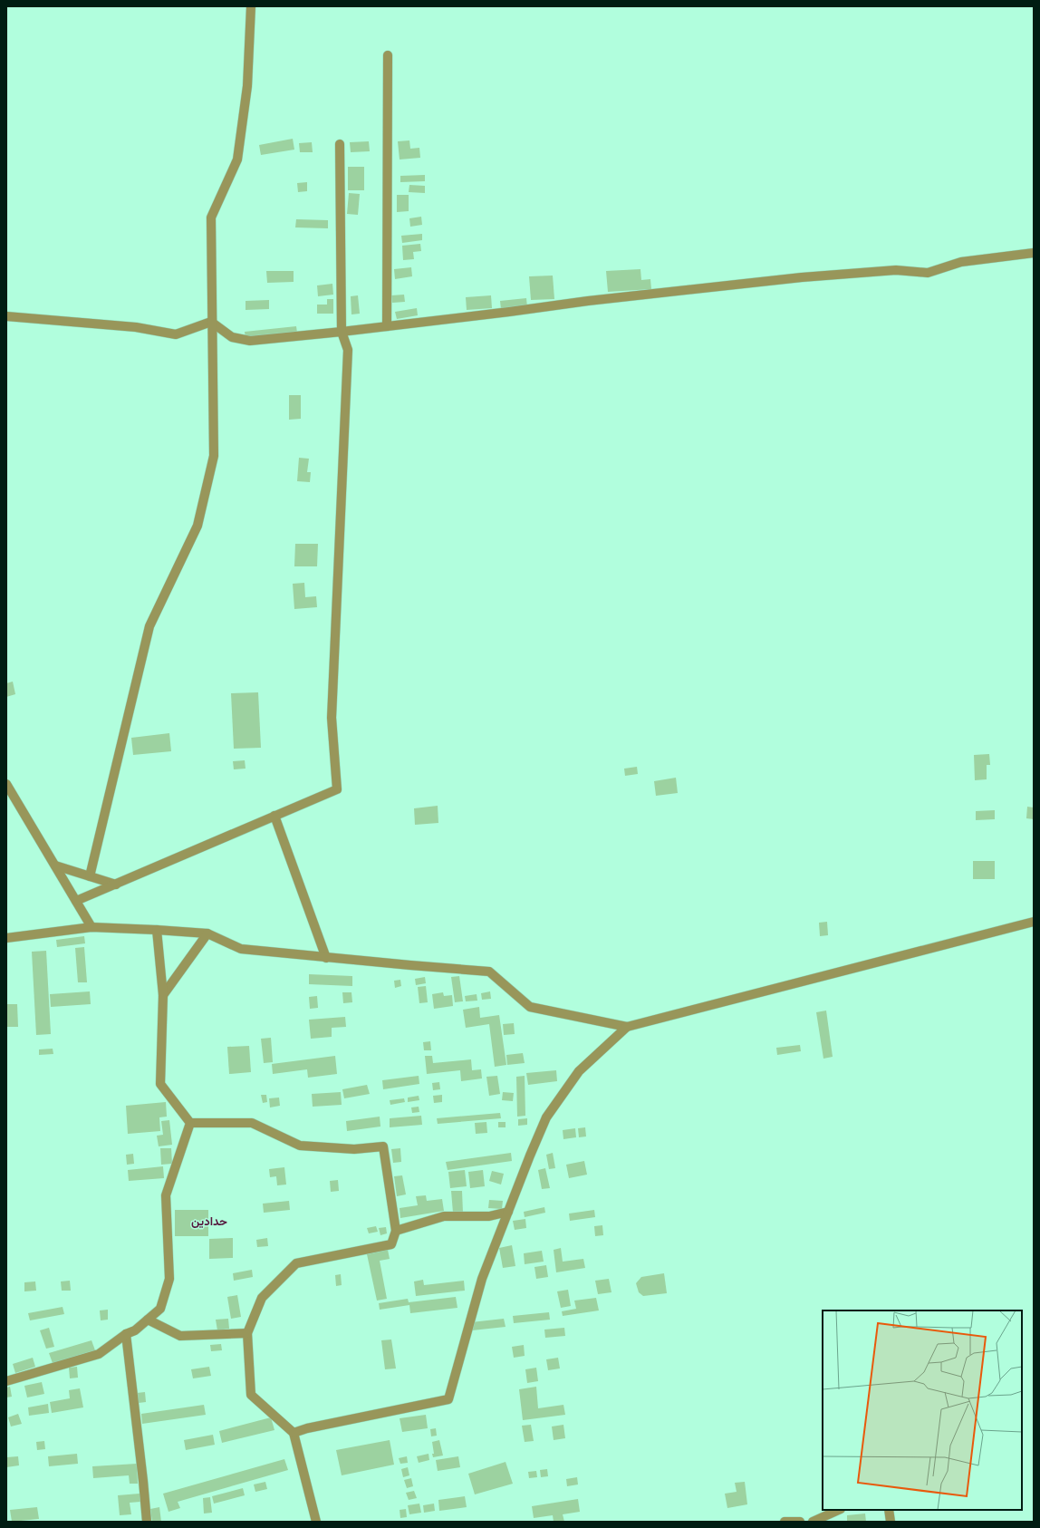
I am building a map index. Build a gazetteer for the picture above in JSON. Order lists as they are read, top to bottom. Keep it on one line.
{"districts":["حدادين"]}
